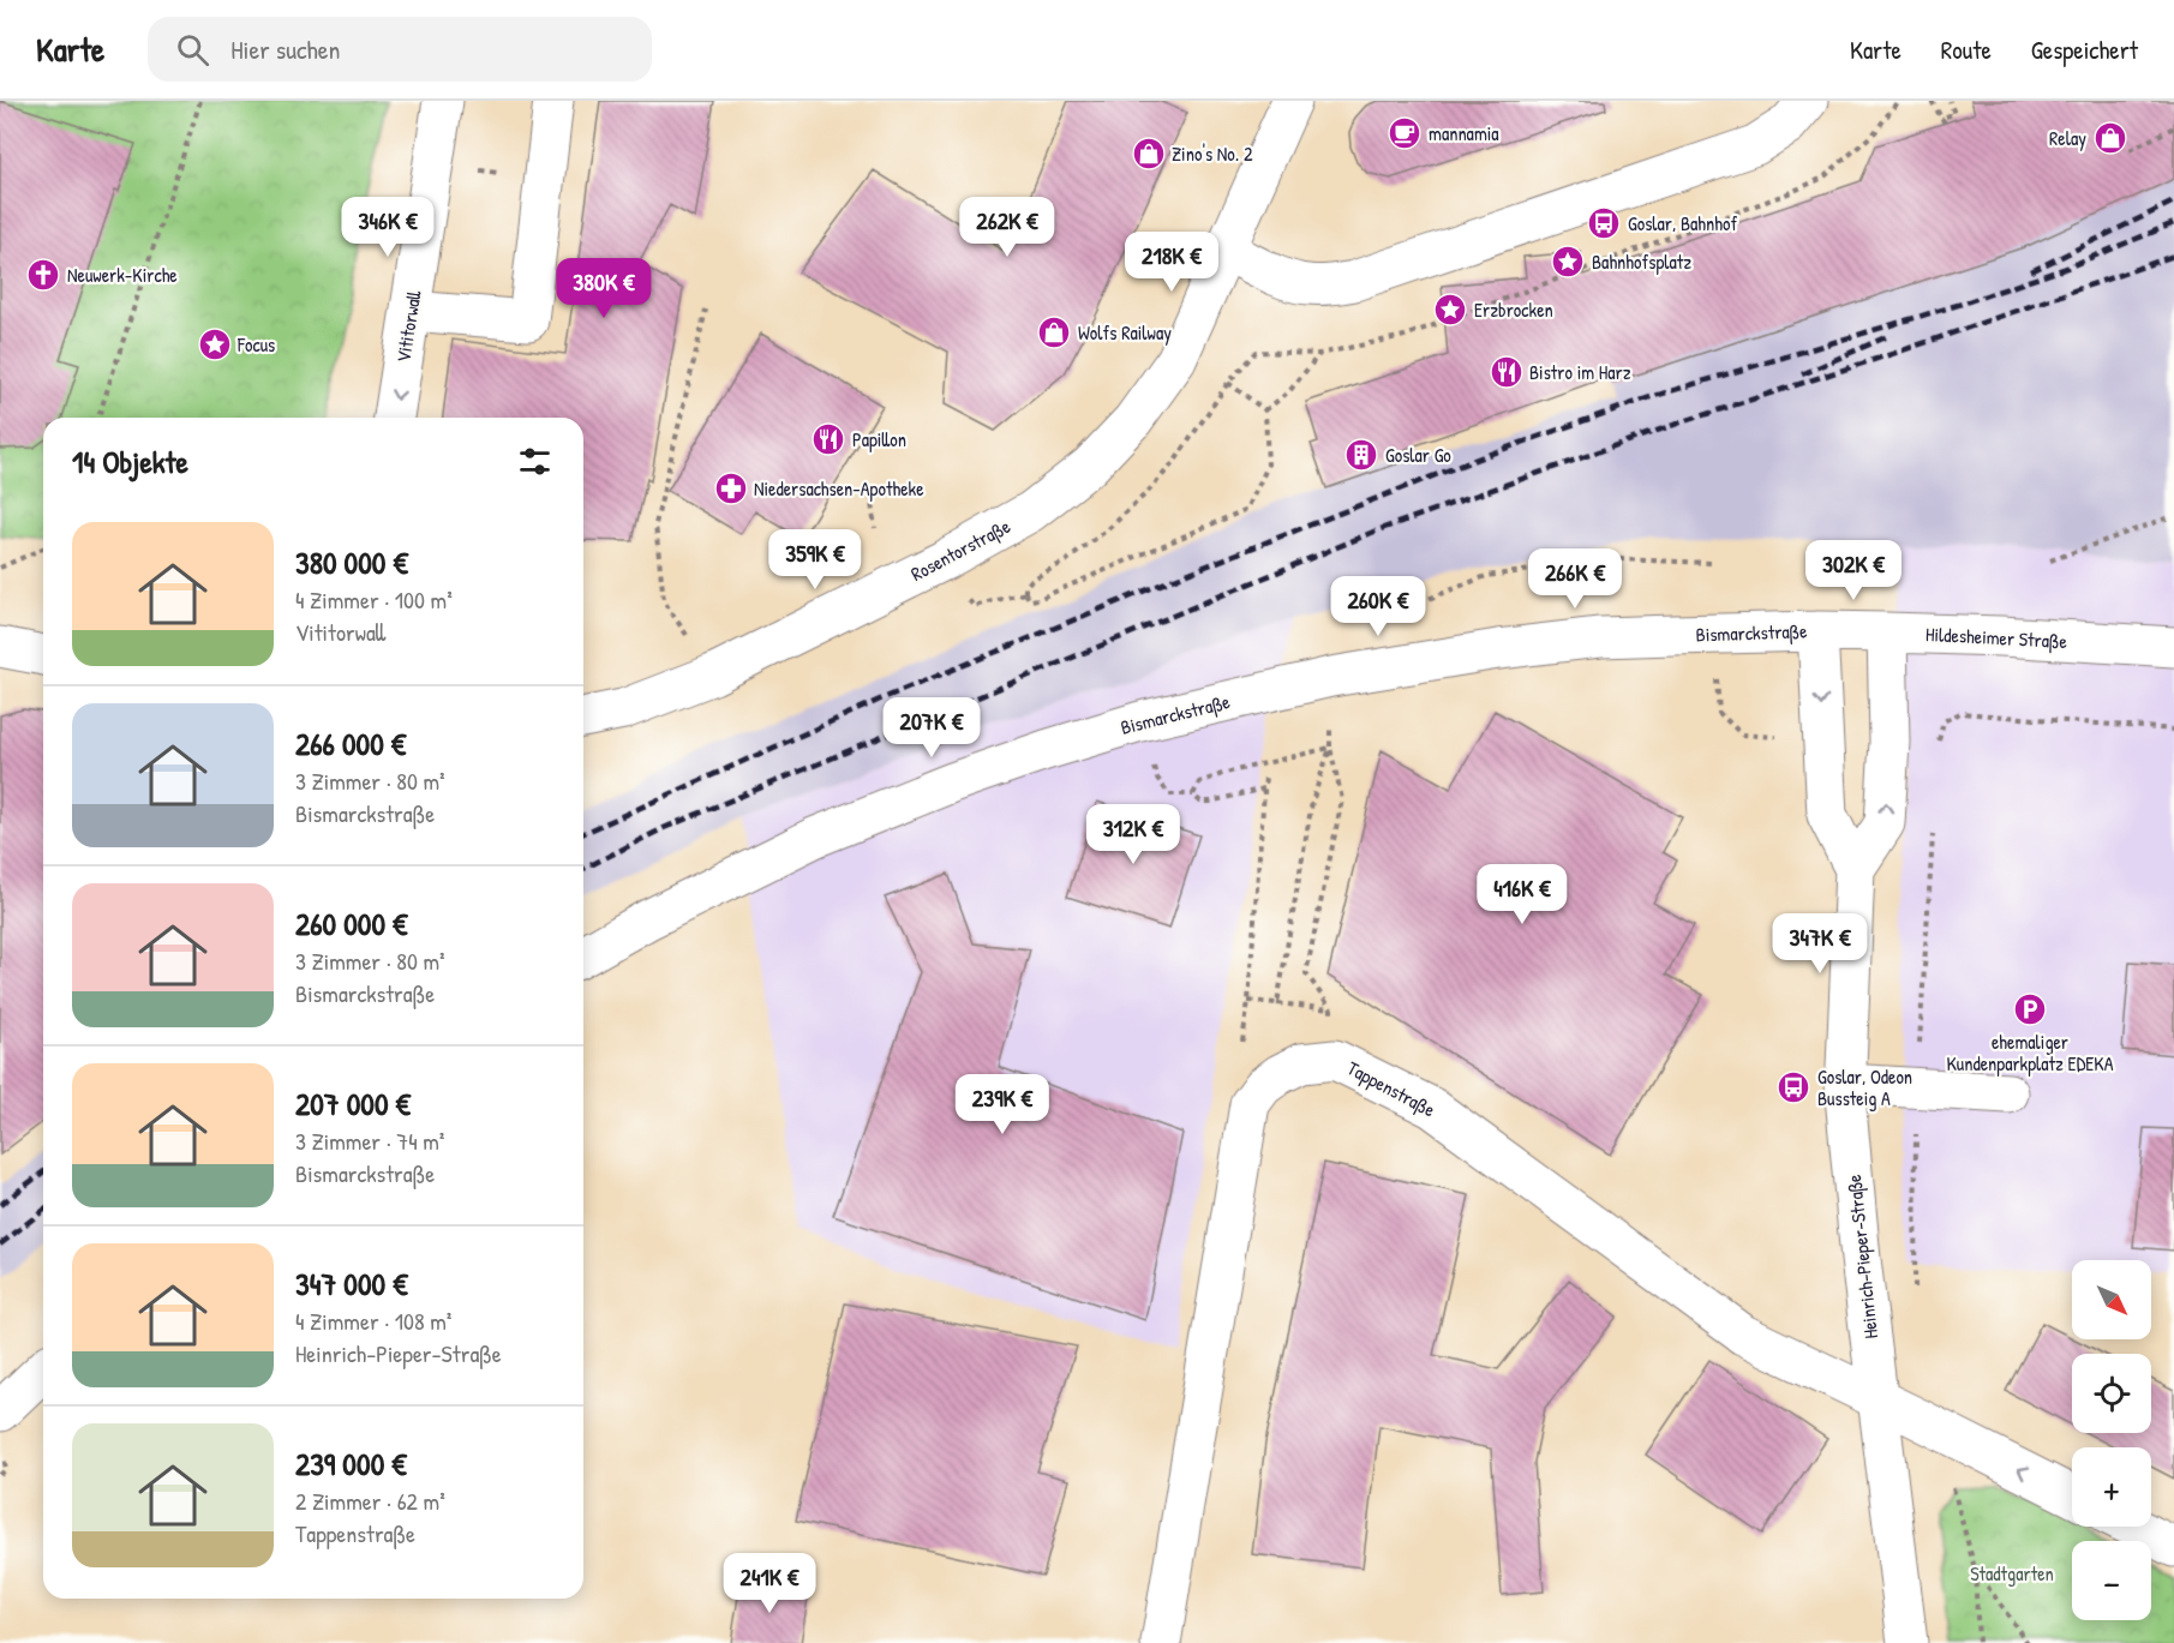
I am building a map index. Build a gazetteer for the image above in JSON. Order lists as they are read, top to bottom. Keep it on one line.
{"streets":{"street":["Vititorwall","Rosentorstraße","Bismarckstraße","Hildesheimer Straße","Tappenstraße","Heinrich-Pieper-Straße"]},"crossings":[["Bismarckstraße","Hildesheimer Straße"],["Bismarckstraße","Heinrich-Pieper-Straße"],["Hildesheimer Straße","Heinrich-Pieper-Straße"],["Tappenstraße","Heinrich-Pieper-Straße"]],"parks":["Stadtgarten"],"places":{"cafe":["mannamia"],"shop":["Relay","Zino's No. 2","Wolfs Railway"],"bus stop":["Goslar, Bahnhof","Goslar, Odeon Bussteig A"],"place":["Bahnhofsplatz","Erzbrocken","Focus"],"church":["Neuwerk-Kirche"],"restaurant":["Bistro im Harz","Papillon"],"building":["Goslar Go"],"pharmacy":["Niedersachsen-Apotheke"],"parking":["ehemaliger Kundenparkplatz EDEKA"]},"north":"bottom right","page":{"header":"Karte","search":"Hier suchen","nav":["Karte","Route","Gespeichert"],"price":["346K €","262K €","218K €","380K €","359K €","302K €","266K €","260K €","207K €","312K €","416K €","347K €","239K €","241K €"],"heading":"14 Objekte","list":[{"name":"380 000 €","note":"4 Zimmer · 100 m² · Vititorwall"},{"name":"266 000 €","note":"3 Zimmer · 80 m² · Bismarckstraße"},{"name":"260 000 €","note":"3 Zimmer · 80 m² · Bismarckstraße"},{"name":"207 000 €","note":"3 Zimmer · 74 m² · Bismarckstraße"},{"name":"347 000 €","note":"4 Zimmer · 108 m² · Heinrich-Pieper-Straße"},{"name":"239 000 €","note":"2 Zimmer · 62 m² · Tappenstraße"}],"map_buttons":["+","−"]}}
